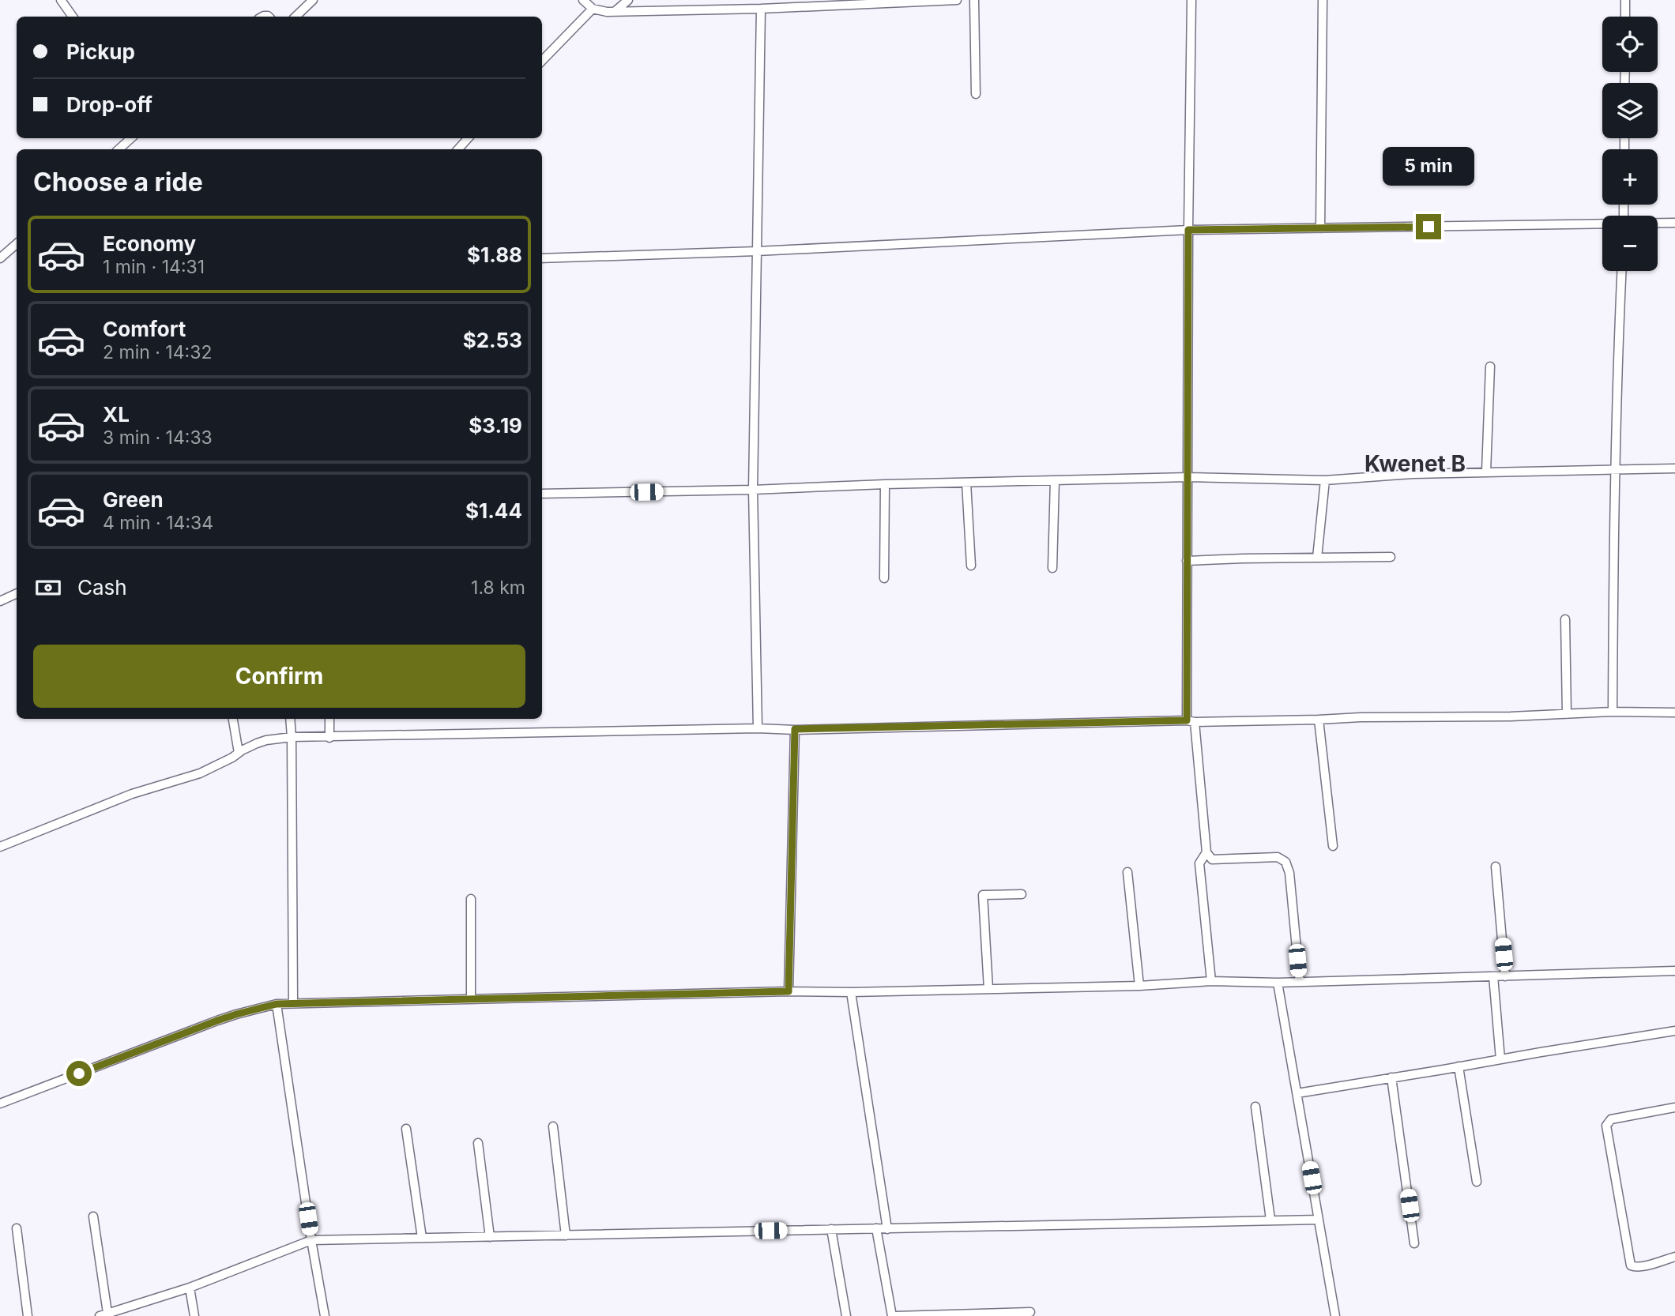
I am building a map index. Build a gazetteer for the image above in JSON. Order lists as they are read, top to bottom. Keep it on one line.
{"districts":["Kwenet B"],"page":{"map_buttons":["+","−"],"banner":["Pickup","Drop-off"],"bubble":"5 min","heading":"Choose a ride","list":[{"name":"Economy","note":"1 min · 14:31","value":"$1.88"},{"name":"Comfort","note":"2 min · 14:32","value":"$2.53"},{"name":"XL","note":"3 min · 14:33","value":"$3.19"},{"name":"Green","note":"4 min · 14:34","value":"$1.44"}],"pay":["Cash","1.8 km"],"buttons":"Confirm"}}
